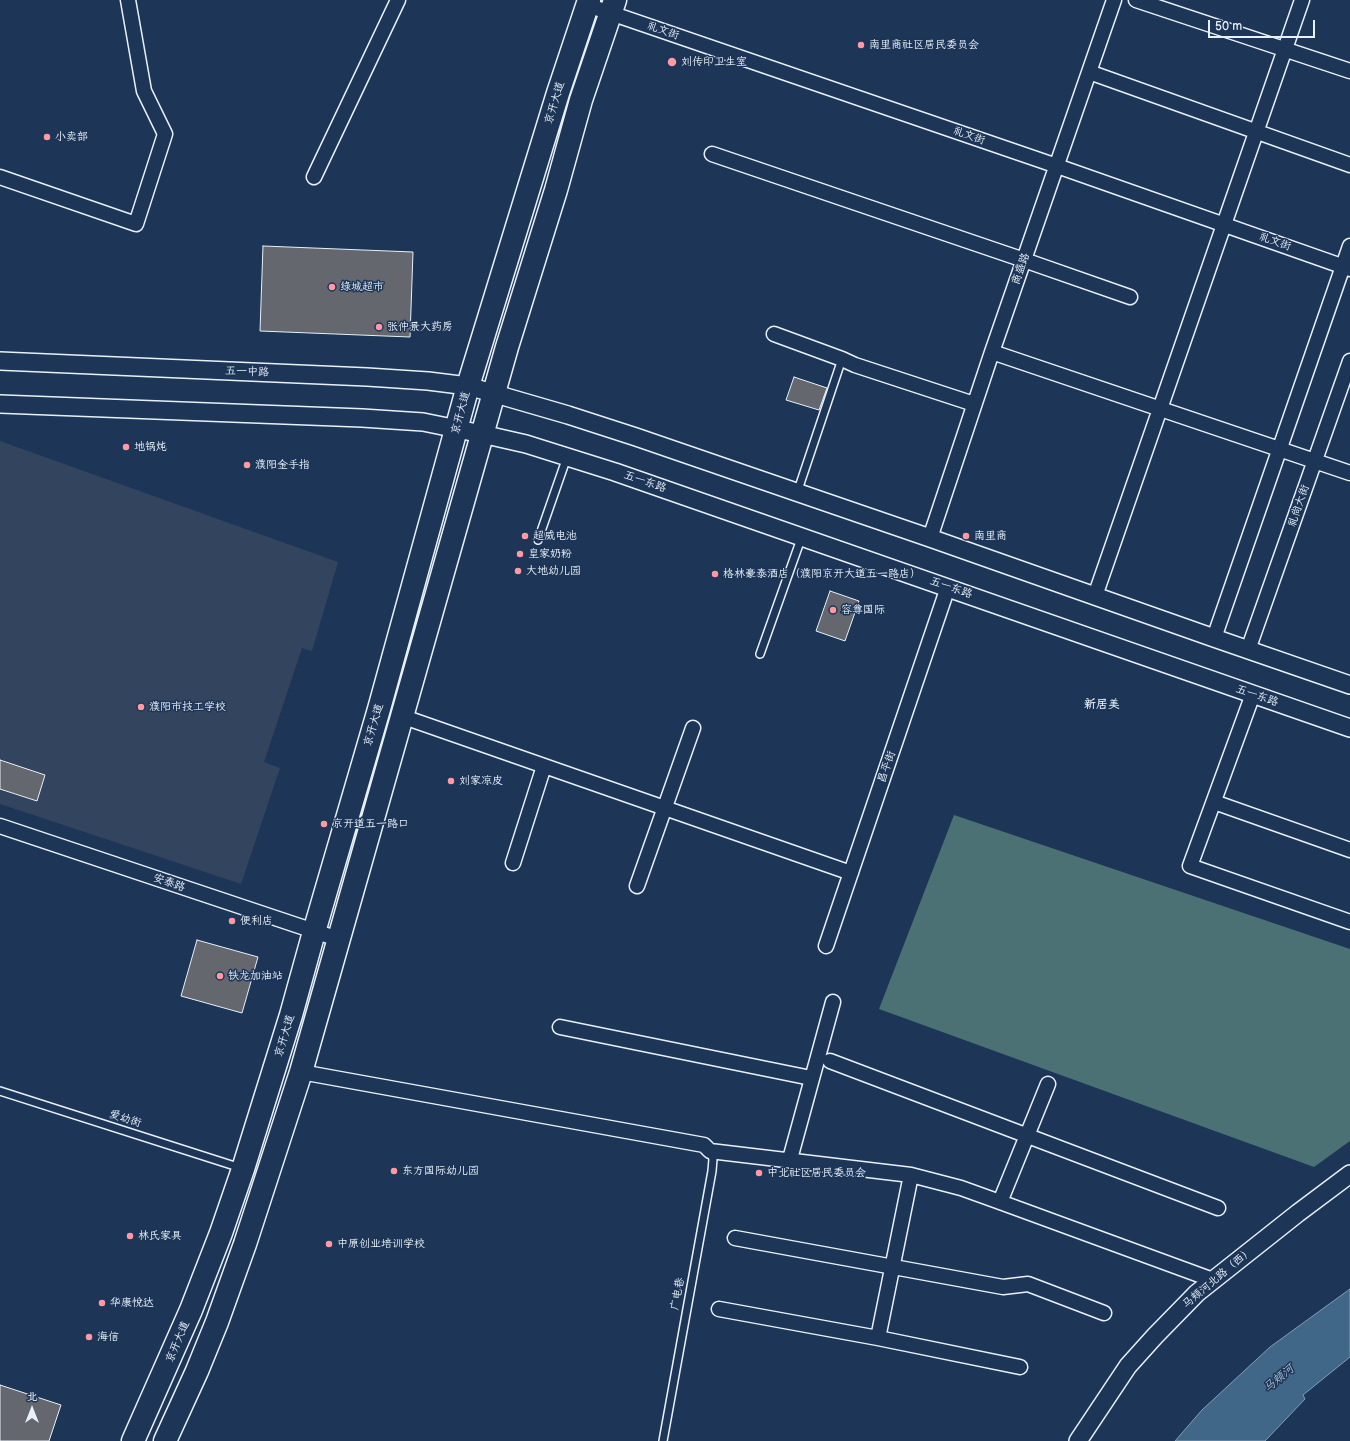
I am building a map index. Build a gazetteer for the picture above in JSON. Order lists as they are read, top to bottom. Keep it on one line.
{"streets":{"main road":["京开大道"],"street":["礼文街","商盛路","五一中路","五一东路","礼尚大街","昌平街","安泰路","马颊河北路（西）"],"lane":["爱幼街","广电巷"]},"crossings":[["礼文街","京开大道"],["礼文街","商盛路"],["京开大道","五一中路"],["京开大道","安泰路"],["京开大道","爱幼街"],["五一东路","昌平街"]],"districts":["新居美"],"water":["马颊河"],"places":["南里商社区居民委员会","刘传印卫生室","小卖部","绿城超市","张仲景大药房","地锅炖","濮阳金手指","超威电池","南里商","皇家奶粉","大地幼儿园","格林豪泰酒店（濮阳京开大道五一路店）","容尊国际","濮阳市技工学校","刘家凉皮","京开道五一路口","便利店","铁龙加油站","东方国际幼儿园","中北社区居民委员会","林氏家具","中原创业培训学校","华康悦达","海信"],"scale_bar":"50 m","north":"top"}
